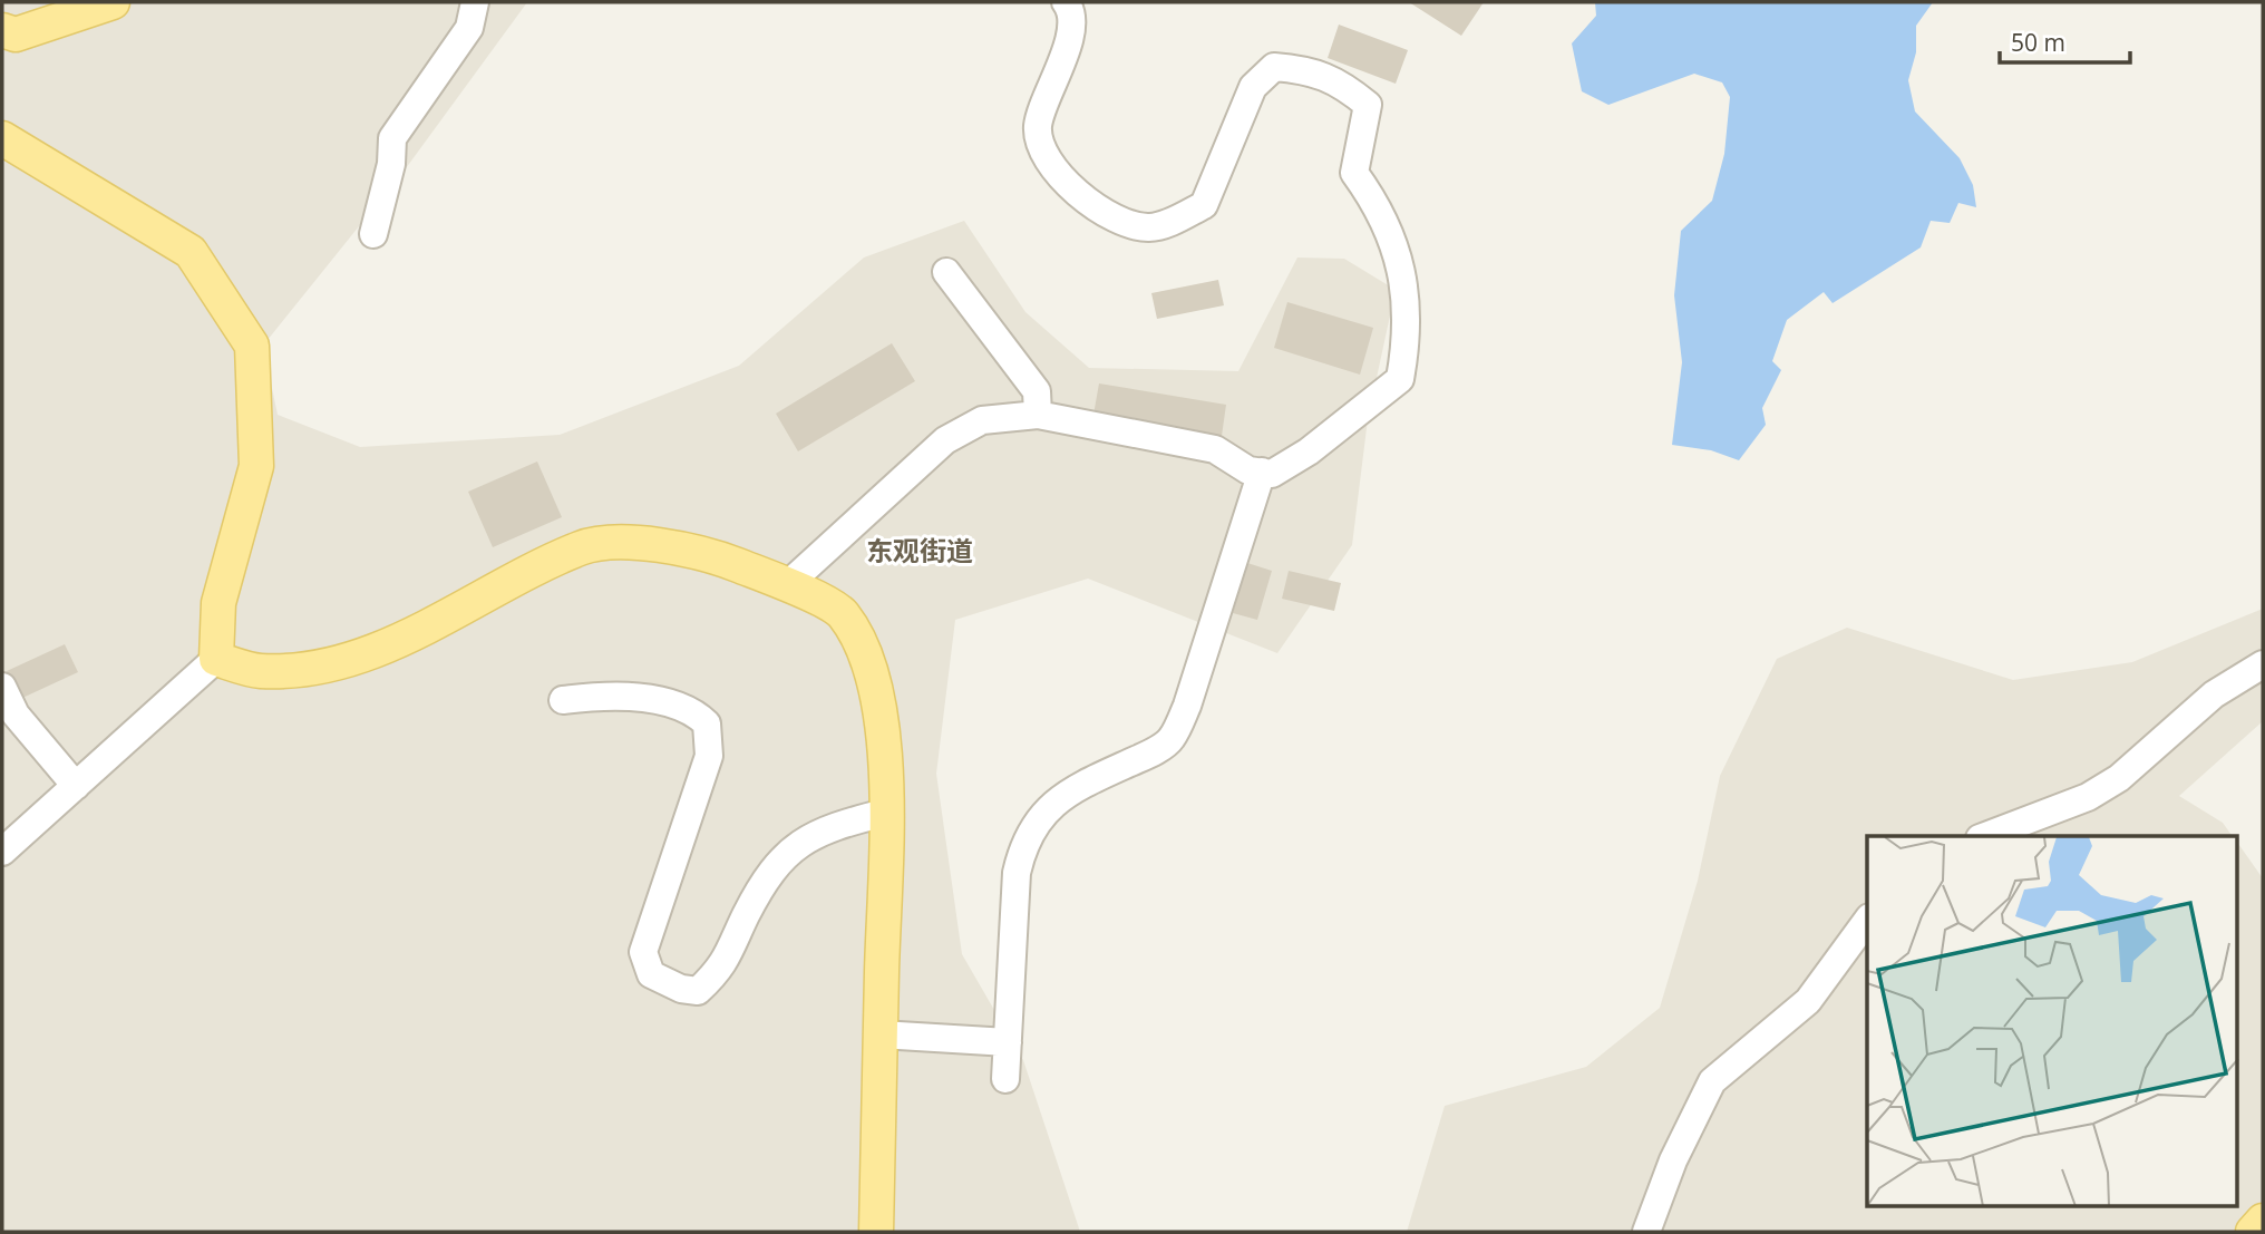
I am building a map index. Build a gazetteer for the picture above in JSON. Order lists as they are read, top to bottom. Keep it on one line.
{"districts":["东观街道"],"scale_bar":"50 m"}
